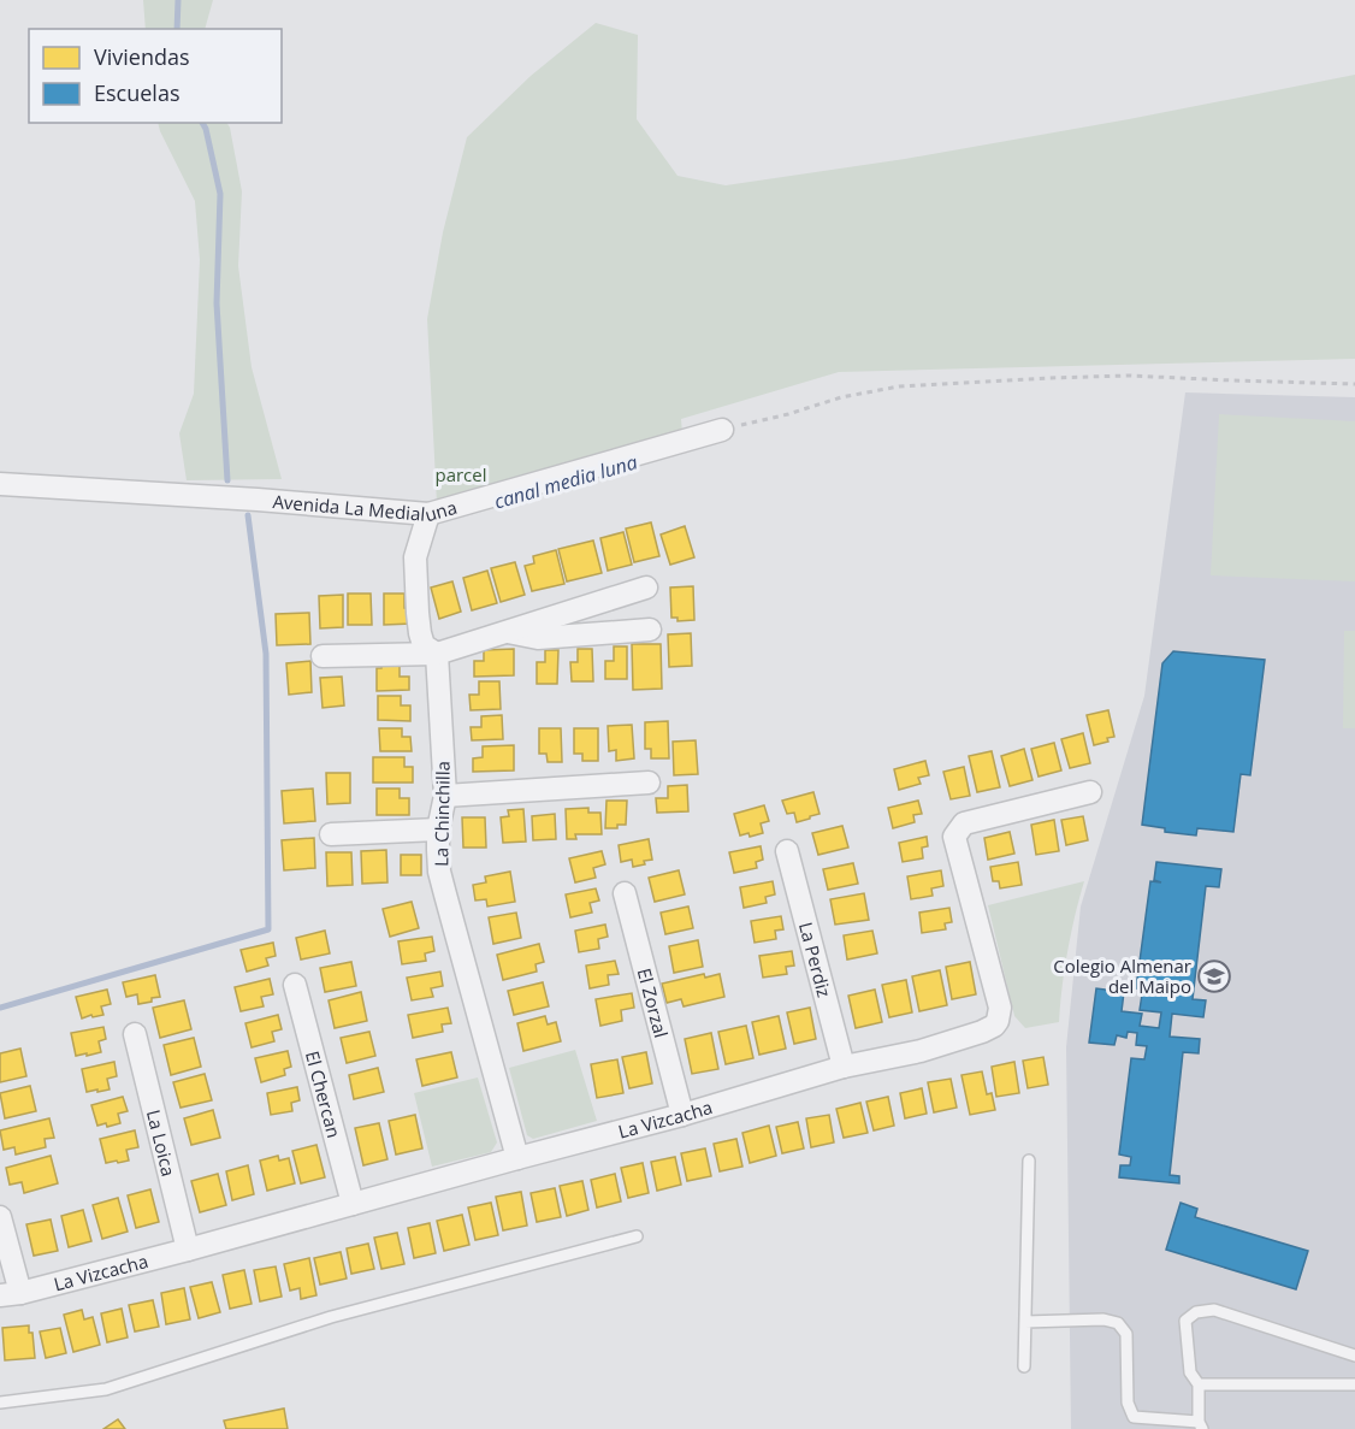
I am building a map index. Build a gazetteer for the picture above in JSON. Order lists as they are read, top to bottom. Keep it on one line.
{"streets":{"street":["Avenida La Medialuna","La Chinchilla","La Perdiz","El Zorzal","El Chercan","La Vizcacha","La Loica"]},"crossings":[["Avenida La Medialuna","La Chinchilla"],["La Chinchilla","La Vizcacha"],["La Perdiz","La Vizcacha"],["El Zorzal","La Vizcacha"],["El Chercan","La Vizcacha"],["La Vizcacha","La Loica"]],"water":["canal media luna"],"parks":["parcel"],"places":{"school or university":["Colegio Almenar del Maipo"]},"legend":["Viviendas","Escuelas"]}
